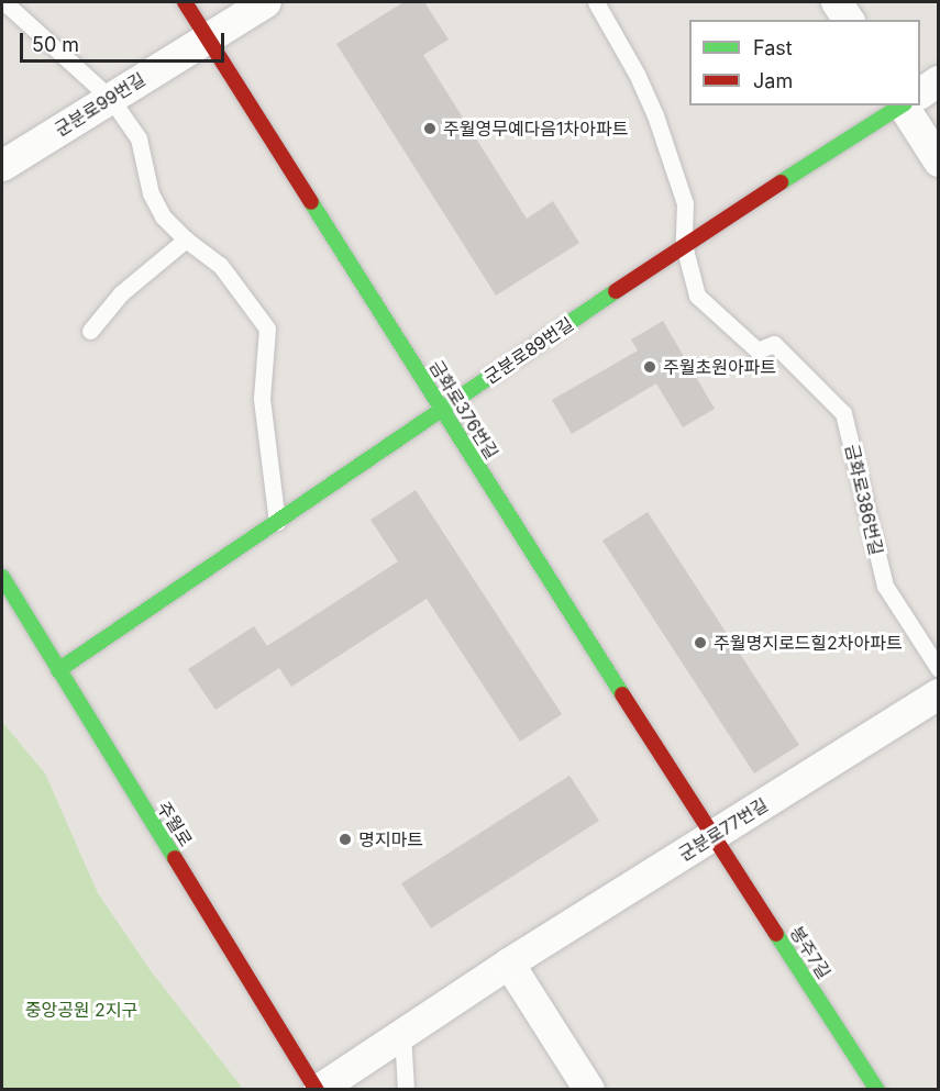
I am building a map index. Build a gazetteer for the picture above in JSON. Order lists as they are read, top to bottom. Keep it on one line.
{"streets":{"street":["군분로99번길","군분로89번길","금화로376번길","주월로","군분로77번길","봉주7길"],"lane":["금화로386번길"]},"crossings":[["군분로99번길","금화로376번길"],["군분로89번길","금화로376번길"],["군분로89번길","금화로386번길"],["군분로89번길","주월로"],["금화로376번길","군분로77번길"],["금화로376번길","봉주7길"],["주월로","군분로77번길"],["군분로77번길","봉주7길"]],"parks":["중앙공원 2지구"],"places":["주월영무예다음1차아파트","주월초원아파트","주월명지로드힐2차아파트","명지마트"],"legend":["Fast","Jam"],"scale_bar":"50 m"}
